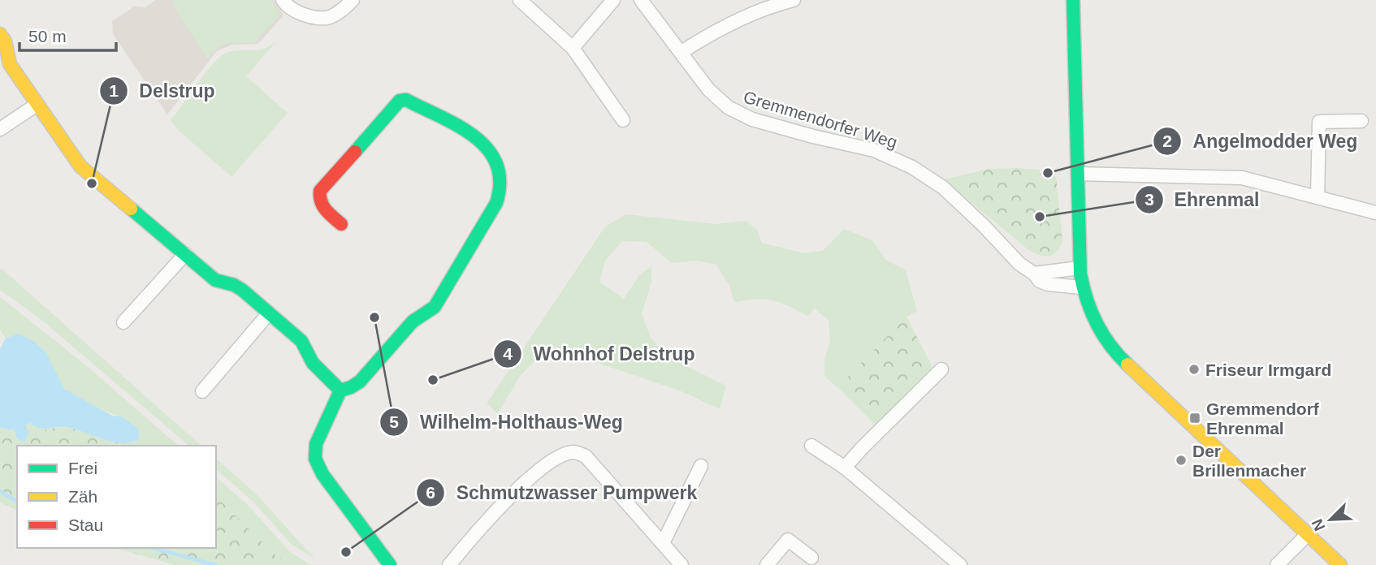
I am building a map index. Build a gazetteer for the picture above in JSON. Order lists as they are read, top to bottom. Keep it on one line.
{"streets":{"street":["Gremmendorfer Weg"]},"places":{"other":["Angelmodder Weg","Delstrup","Ehrenmal","Wilhelm-Holthaus-Weg","Friseur Irmgard","Wohnhof Delstrup","Der Brillenmacher","Schmutzwasser Pumpwerk"],"transit":["Gremmendorf Ehrenmal"]},"legend":["Frei","Zäh","Stau"],"scale_bar":"50 m","north":"bottom left"}
